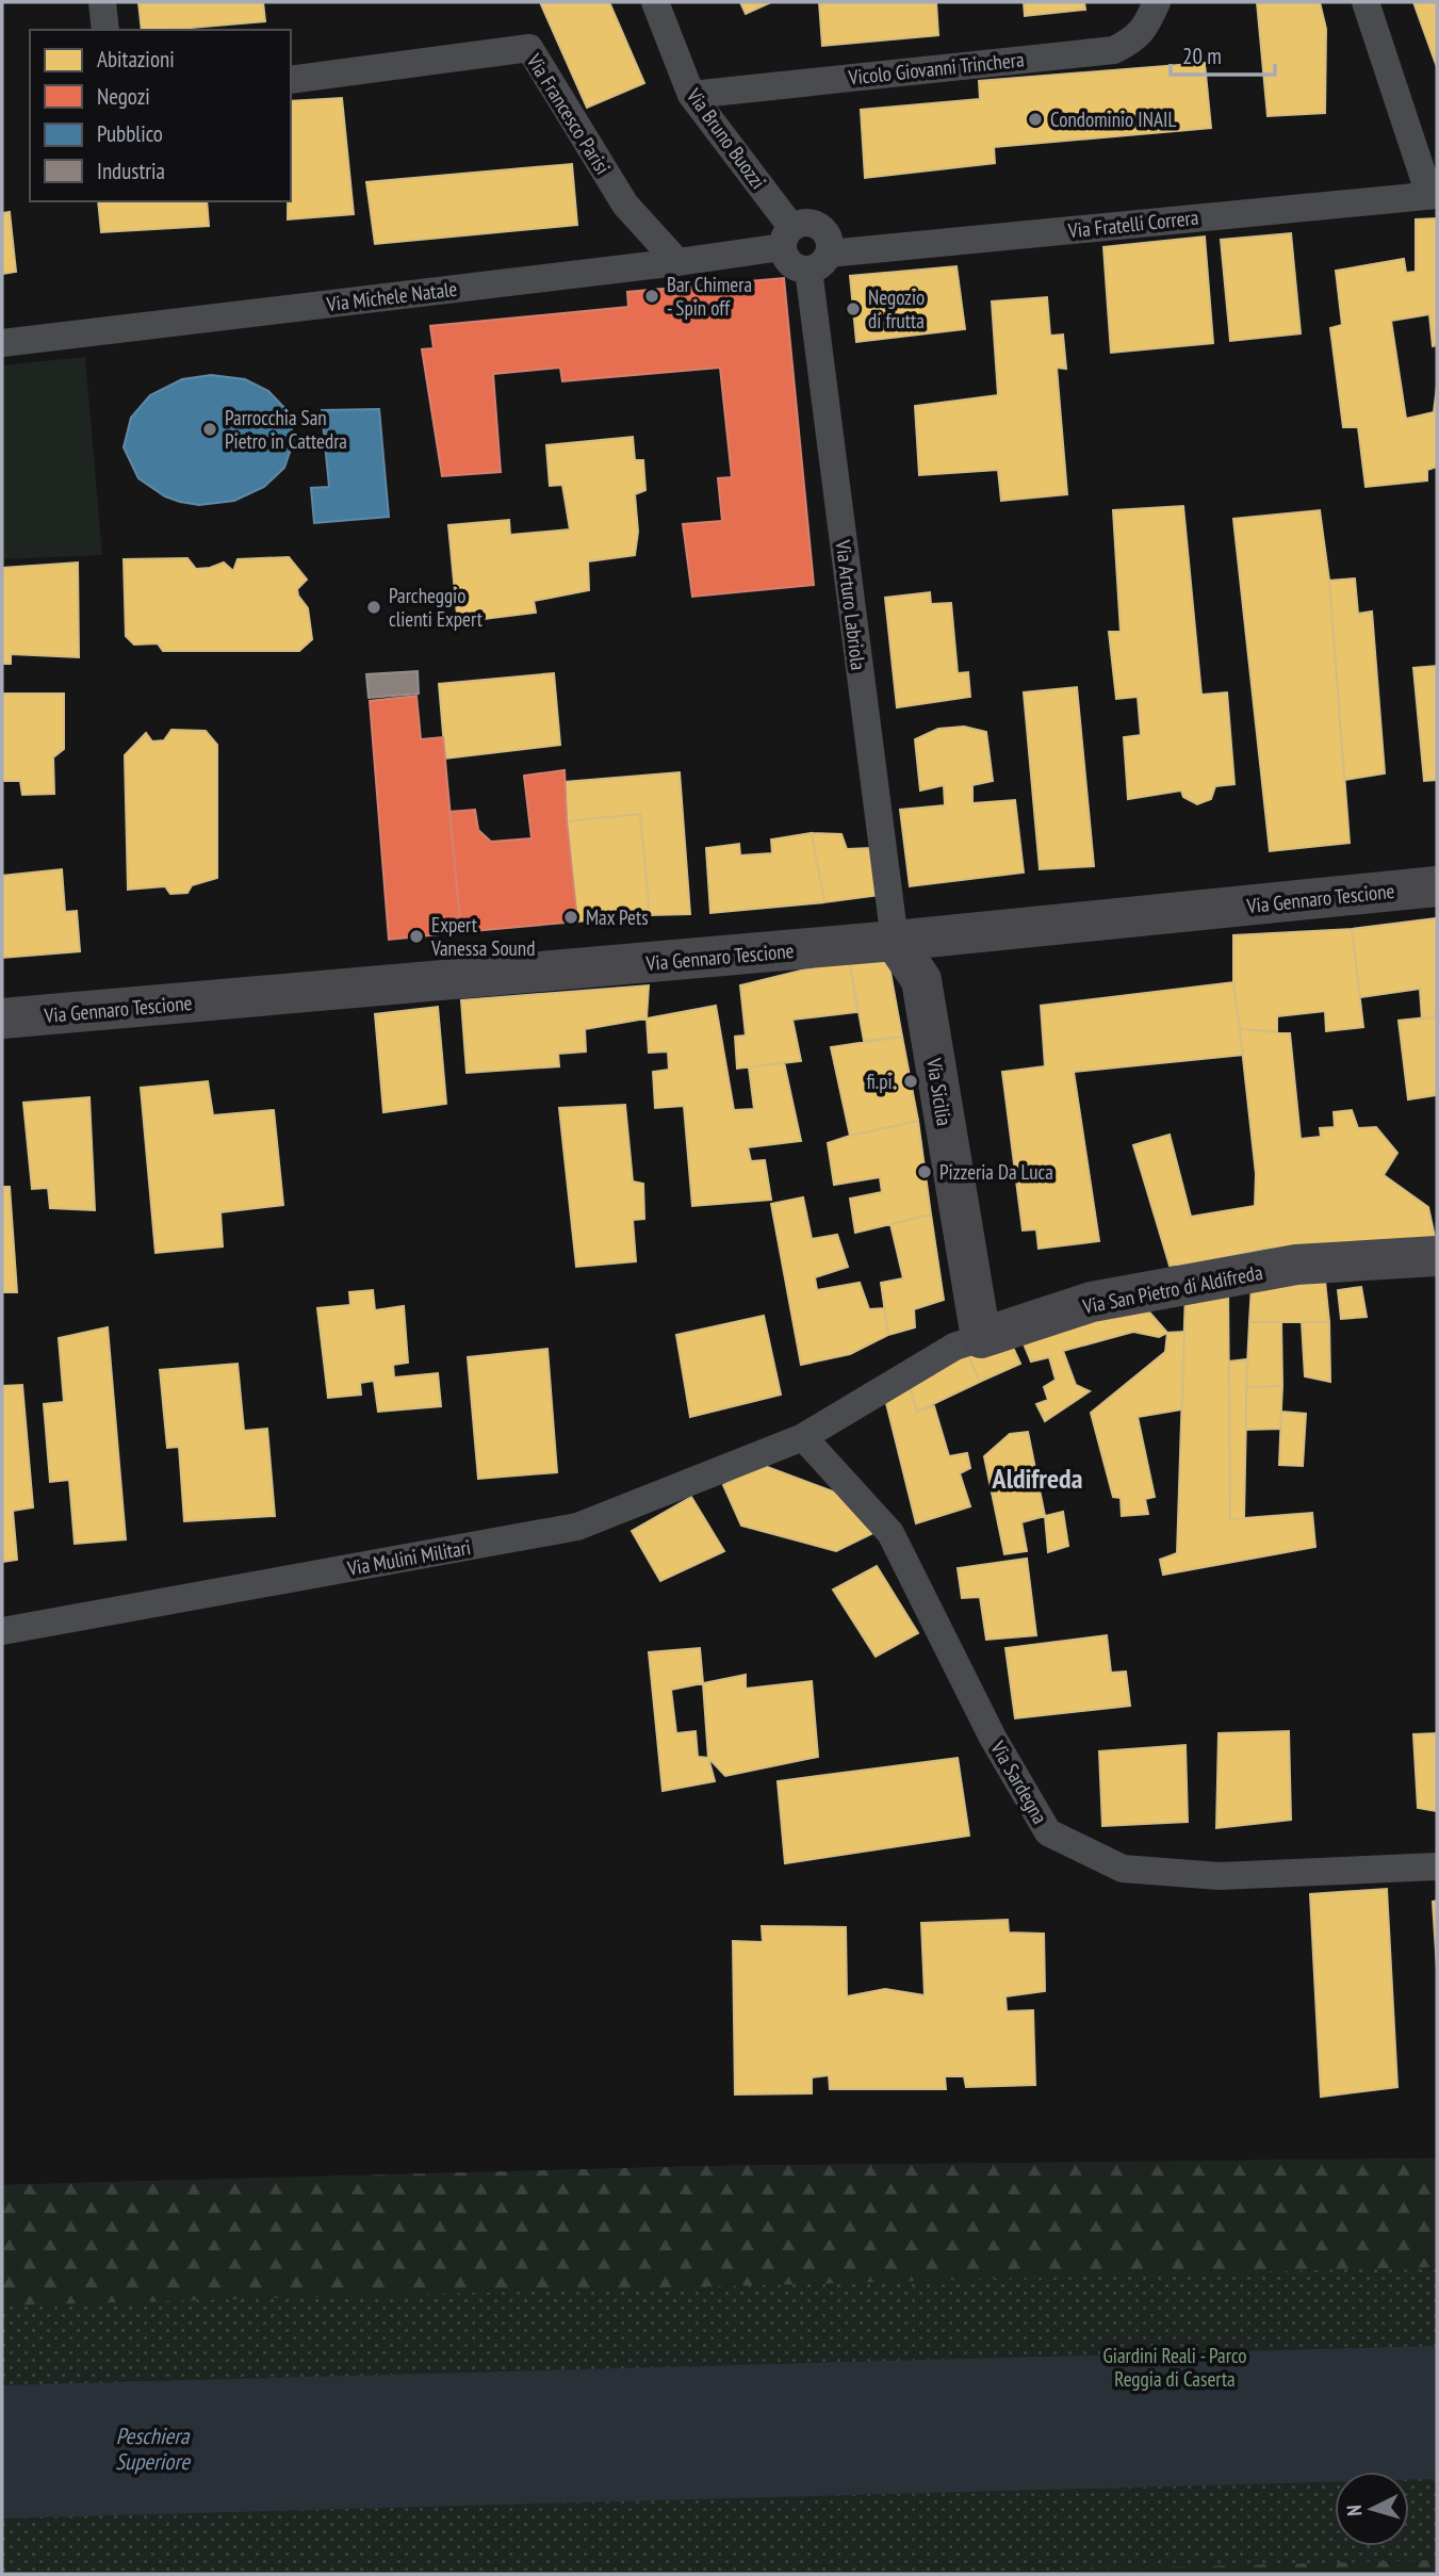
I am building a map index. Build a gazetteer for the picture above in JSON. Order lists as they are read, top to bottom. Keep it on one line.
{"streets":{"street":["Vicolo Giovanni Trinchera","Via Francesco Parisi","Via Bruno Buozzi","Via Fratelli Correra","Via Michele Natale","Via Arturo Labriola","Via Gennaro Tescione","Via Sicilia","Via San Pietro di Aldifreda","Via Mulini Militari","Via Sardegna"]},"crossings":[["Vicolo Giovanni Trinchera","Via Bruno Buozzi"],["Via Francesco Parisi","Via Michele Natale"],["Via Bruno Buozzi","Via Fratelli Correra"],["Via Bruno Buozzi","Via Michele Natale"],["Via Bruno Buozzi","Via Arturo Labriola"],["Via Fratelli Correra","Via Michele Natale"],["Via Fratelli Correra","Via Arturo Labriola"],["Via Michele Natale","Via Arturo Labriola"],["Via Arturo Labriola","Via Gennaro Tescione"],["Via Arturo Labriola","Via Sicilia"],["Via Gennaro Tescione","Via Sicilia"],["Via Sicilia","Via San Pietro di Aldifreda"],["Via San Pietro di Aldifreda","Via Mulini Militari"],["Via San Pietro di Aldifreda","Via Sardegna"],["Via Mulini Militari","Via Sardegna"]],"districts":["Aldifreda"],"water":["Peschiera Superiore"],"parks":["Giardini Reali - Parco Reggia di Caserta"],"places":["Condominio INAIL","Bar Chimera - Spin off","Negozio di frutta","Parrocchia San Pietro in Cattedra","Parcheggio clienti Expert","Max Pets","Expert Vanessa Sound","fi.pi.","Pizzeria Da Luca"],"legend":["Abitazioni","Negozi","Pubblico","Industria"],"scale_bar":"20 m","north":"left"}
